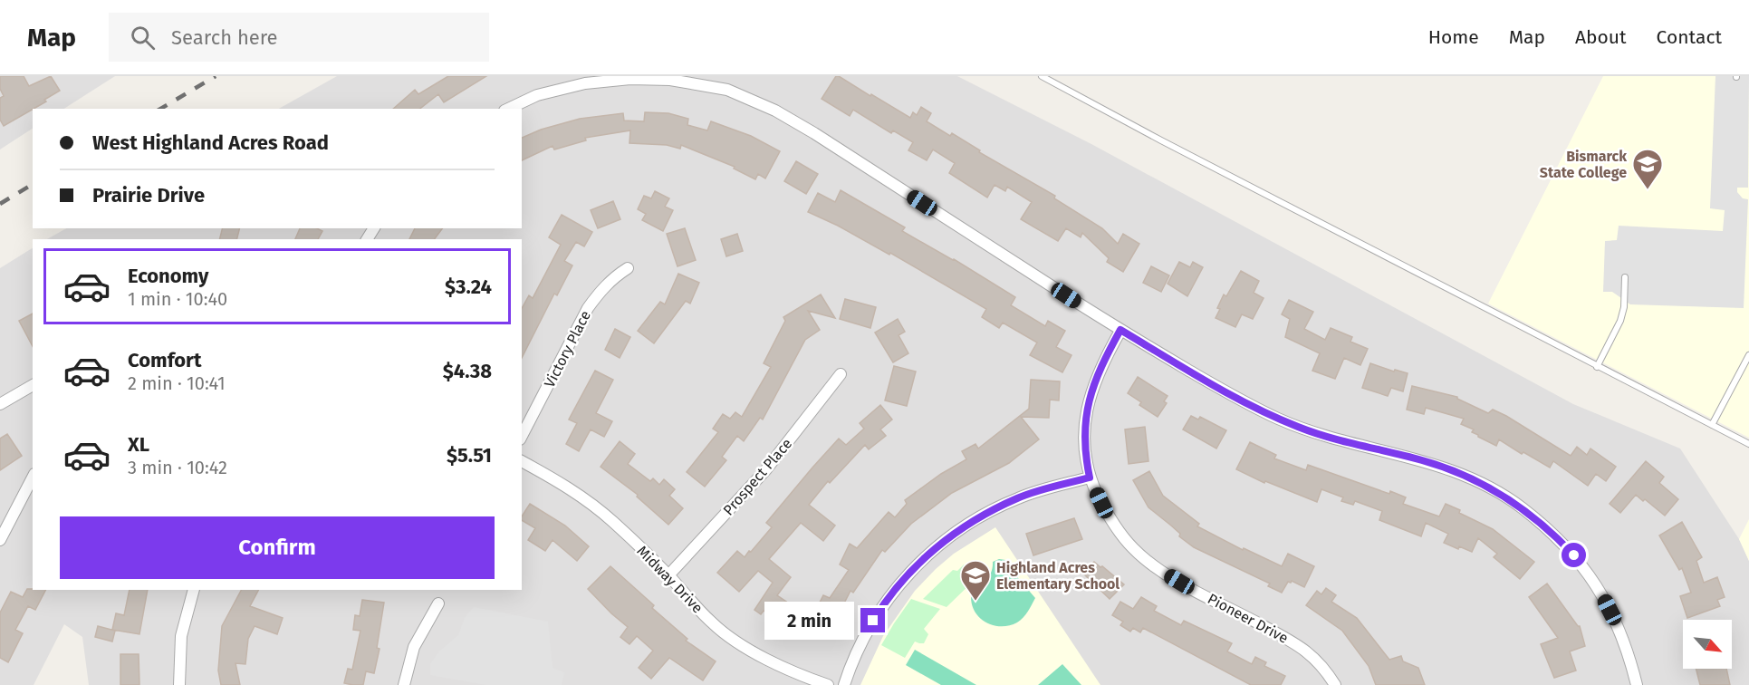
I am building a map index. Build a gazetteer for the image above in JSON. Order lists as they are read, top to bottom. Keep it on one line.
{"streets":{"street":["Victory Place","Prospect Place","Midway Drive","Pioneer Drive"]},"crossings":[["Prospect Place","Midway Drive"]],"places":{"school or university":["Bismarck State College","Highland Acres Elementary School"]},"north":"bottom right","page":{"header":"Map","search":"Search here","nav":["Home","Map","About","Contact"],"banner":["West Highland Acres Road","Prairie Drive"],"list":[{"name":"Economy","note":"1 min · 10:40","value":"$3.24"},{"name":"Comfort","note":"2 min · 10:41","value":"$4.38"},{"name":"XL","note":"3 min · 10:42","value":"$5.51"}],"buttons":"Confirm","bubble":"2 min"}}
